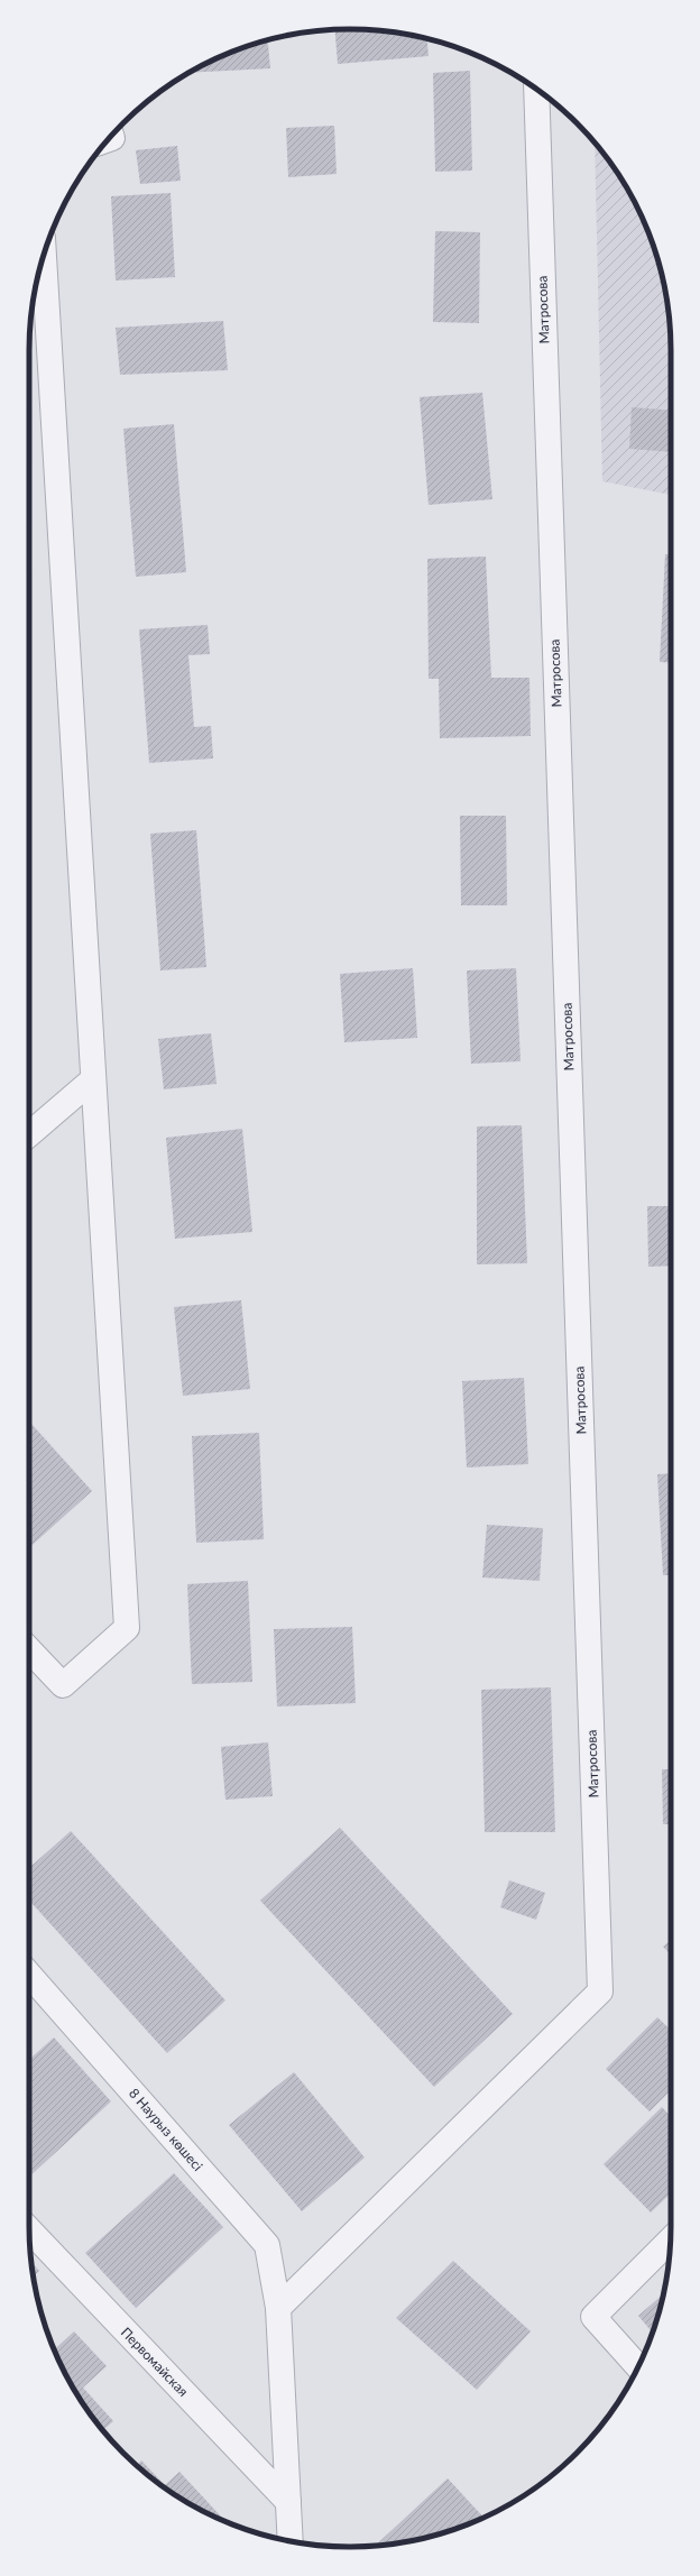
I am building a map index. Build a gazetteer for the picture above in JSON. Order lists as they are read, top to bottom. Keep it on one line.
{"streets":{"street":["Матросова","8 Наурыз көшесі","Первомайская"]},"crossings":[["Матросова","8 Наурыз көшесі"],["8 Наурыз көшесі","Первомайская"]]}
